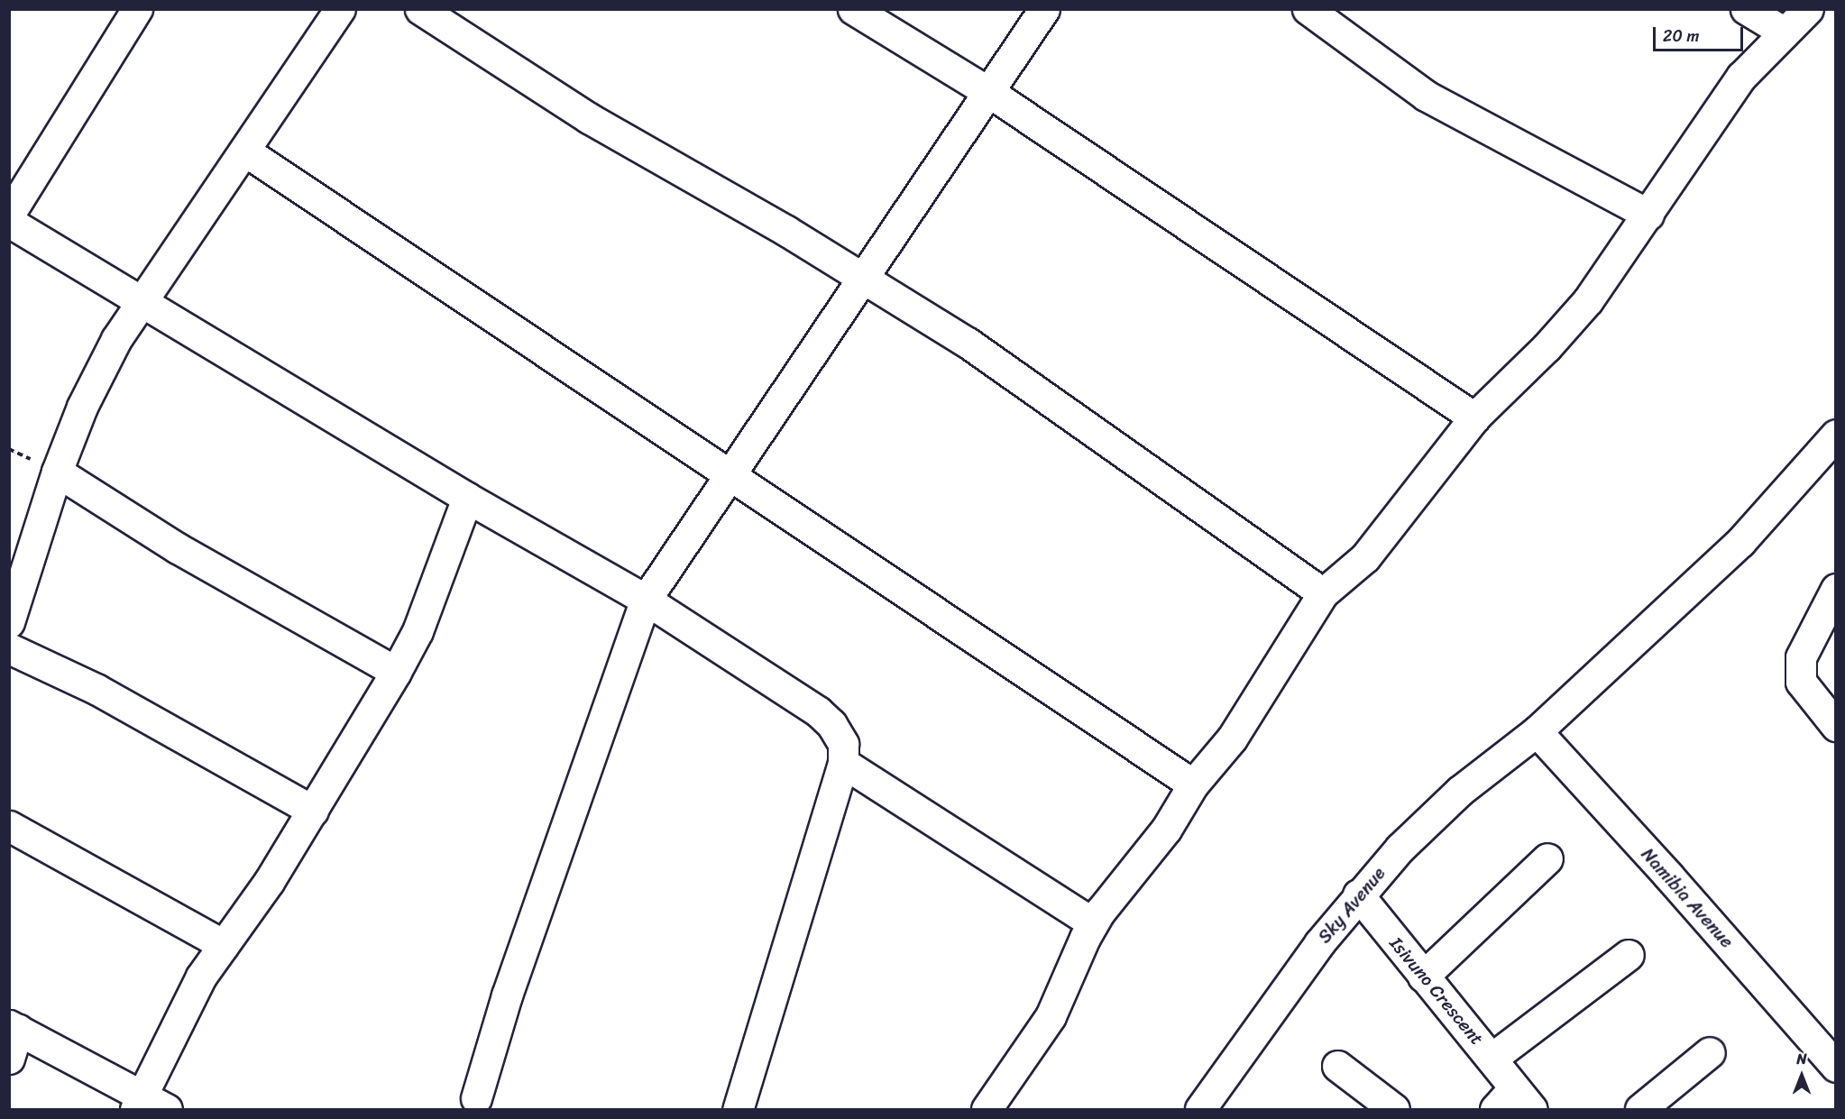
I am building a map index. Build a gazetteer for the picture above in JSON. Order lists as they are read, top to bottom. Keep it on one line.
{"streets":{"street":["Namibia Avenue","Sky Avenue","Isivuno Crescent"]},"crossings":[["Namibia Avenue","Sky Avenue"],["Sky Avenue","Isivuno Crescent"]],"scale_bar":"20 m","north":"top"}
